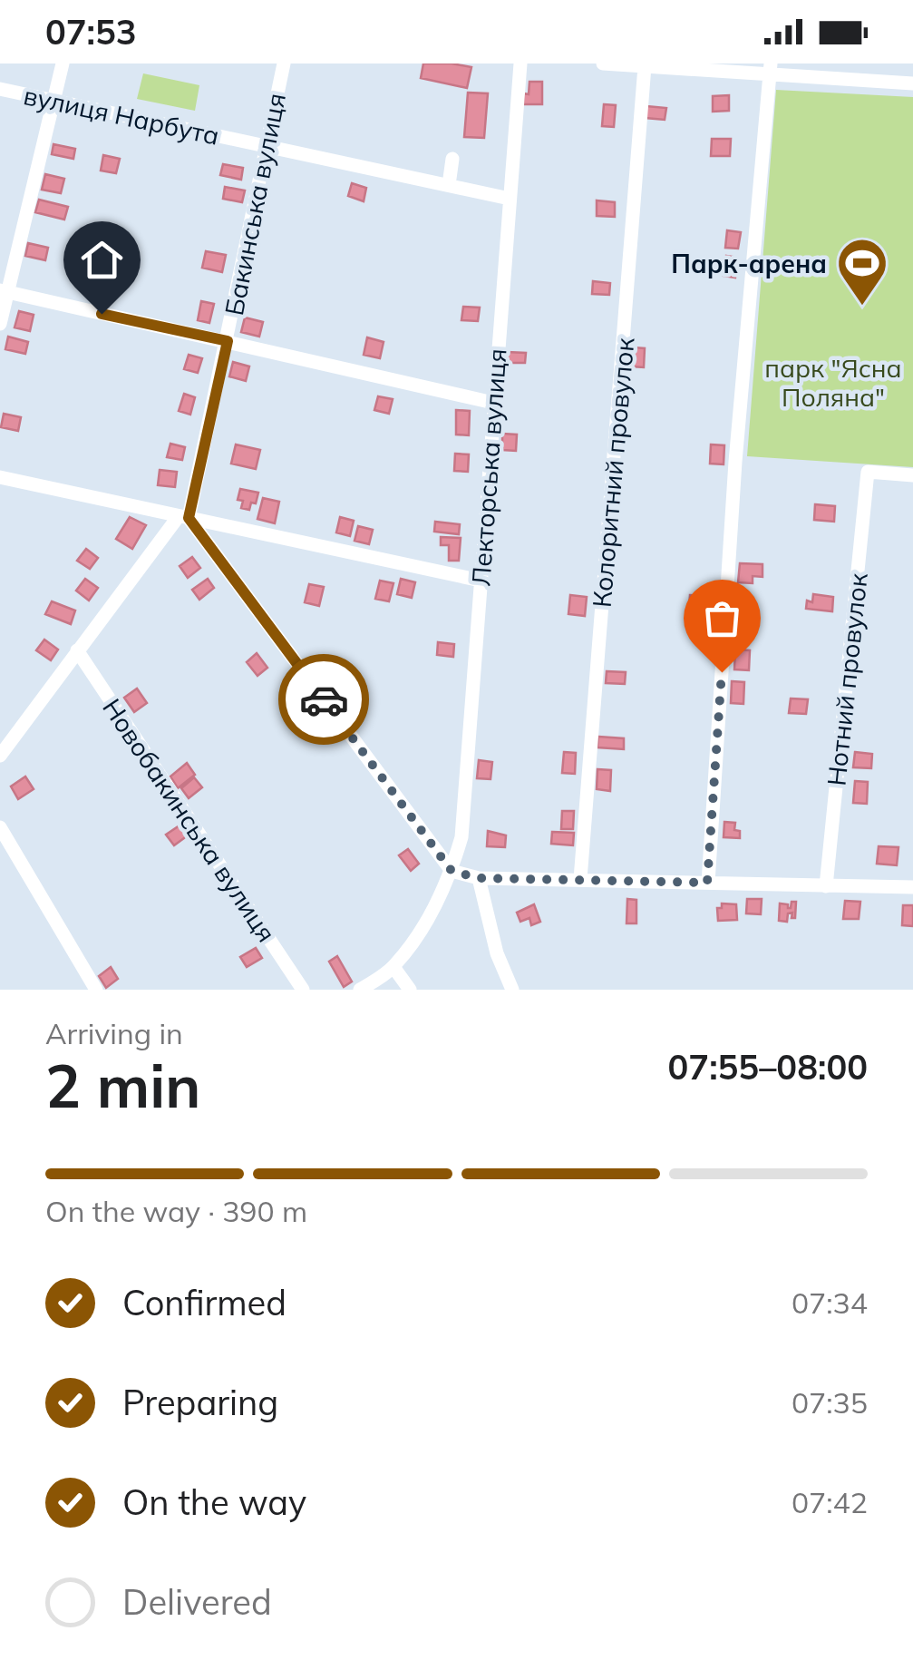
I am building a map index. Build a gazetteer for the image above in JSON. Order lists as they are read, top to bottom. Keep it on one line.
{"streets":{"street":["вулиця Нарбута","Бакинська вулиця","Лекторська вулиця","Колоритний провулок","Нотний провулок","Новобакинська вулиця"]},"crossings":[["вулиця Нарбута","Бакинська вулиця"],["вулиця Нарбута","Лекторська вулиця"]],"parks":["парк \"Ясна Поляна\""],"places":{"sports":["Парк-арена"]},"page":{"status":"07:53","heading":["2 min","Arriving in","07:55–08:00"],"bar":"On the way · 390 m","list":[["Confirmed","07:34"],["Preparing","07:35"],["On the way","07:42"],"Delivered"]}}
